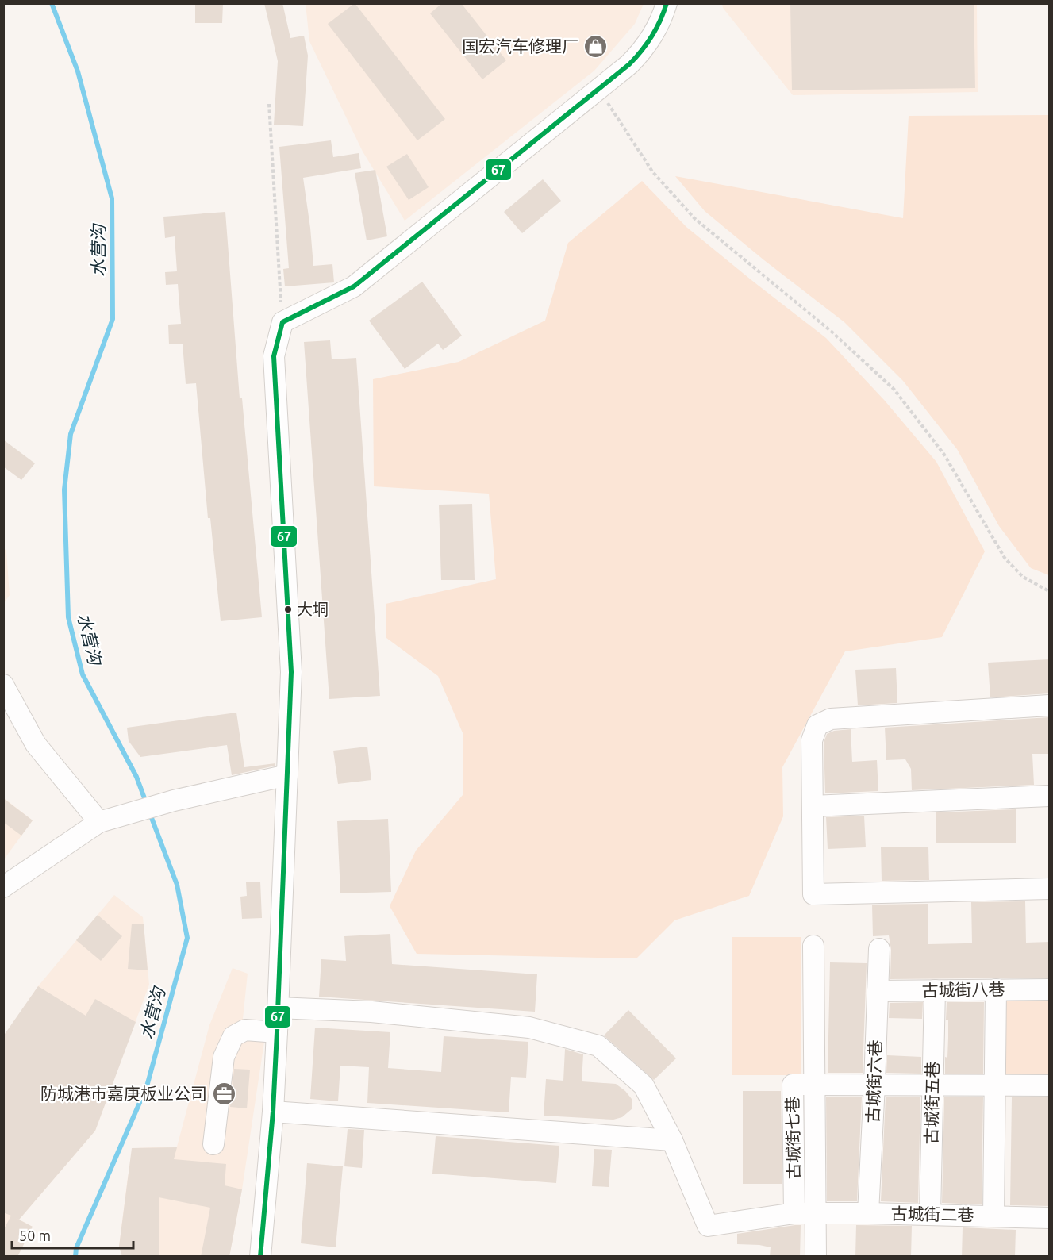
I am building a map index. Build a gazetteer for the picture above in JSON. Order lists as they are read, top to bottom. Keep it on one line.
{"streets":{"street":["古城街八巷","古城街六巷","古城街五巷","古城街七巷","古城街二巷"]},"crossings":[["古城街八巷","古城街六巷"],["古城街八巷","古城街五巷"],["古城街六巷","古城街二巷"],["古城街五巷","古城街二巷"],["古城街七巷","古城街二巷"]],"water":["水营沟"],"places":{"shop":["国宏汽车修理厂"],"other":["大垌"],"office":["防城港市嘉庚板业公司"]},"lines":["transit line 67"],"scale_bar":"50 m"}
